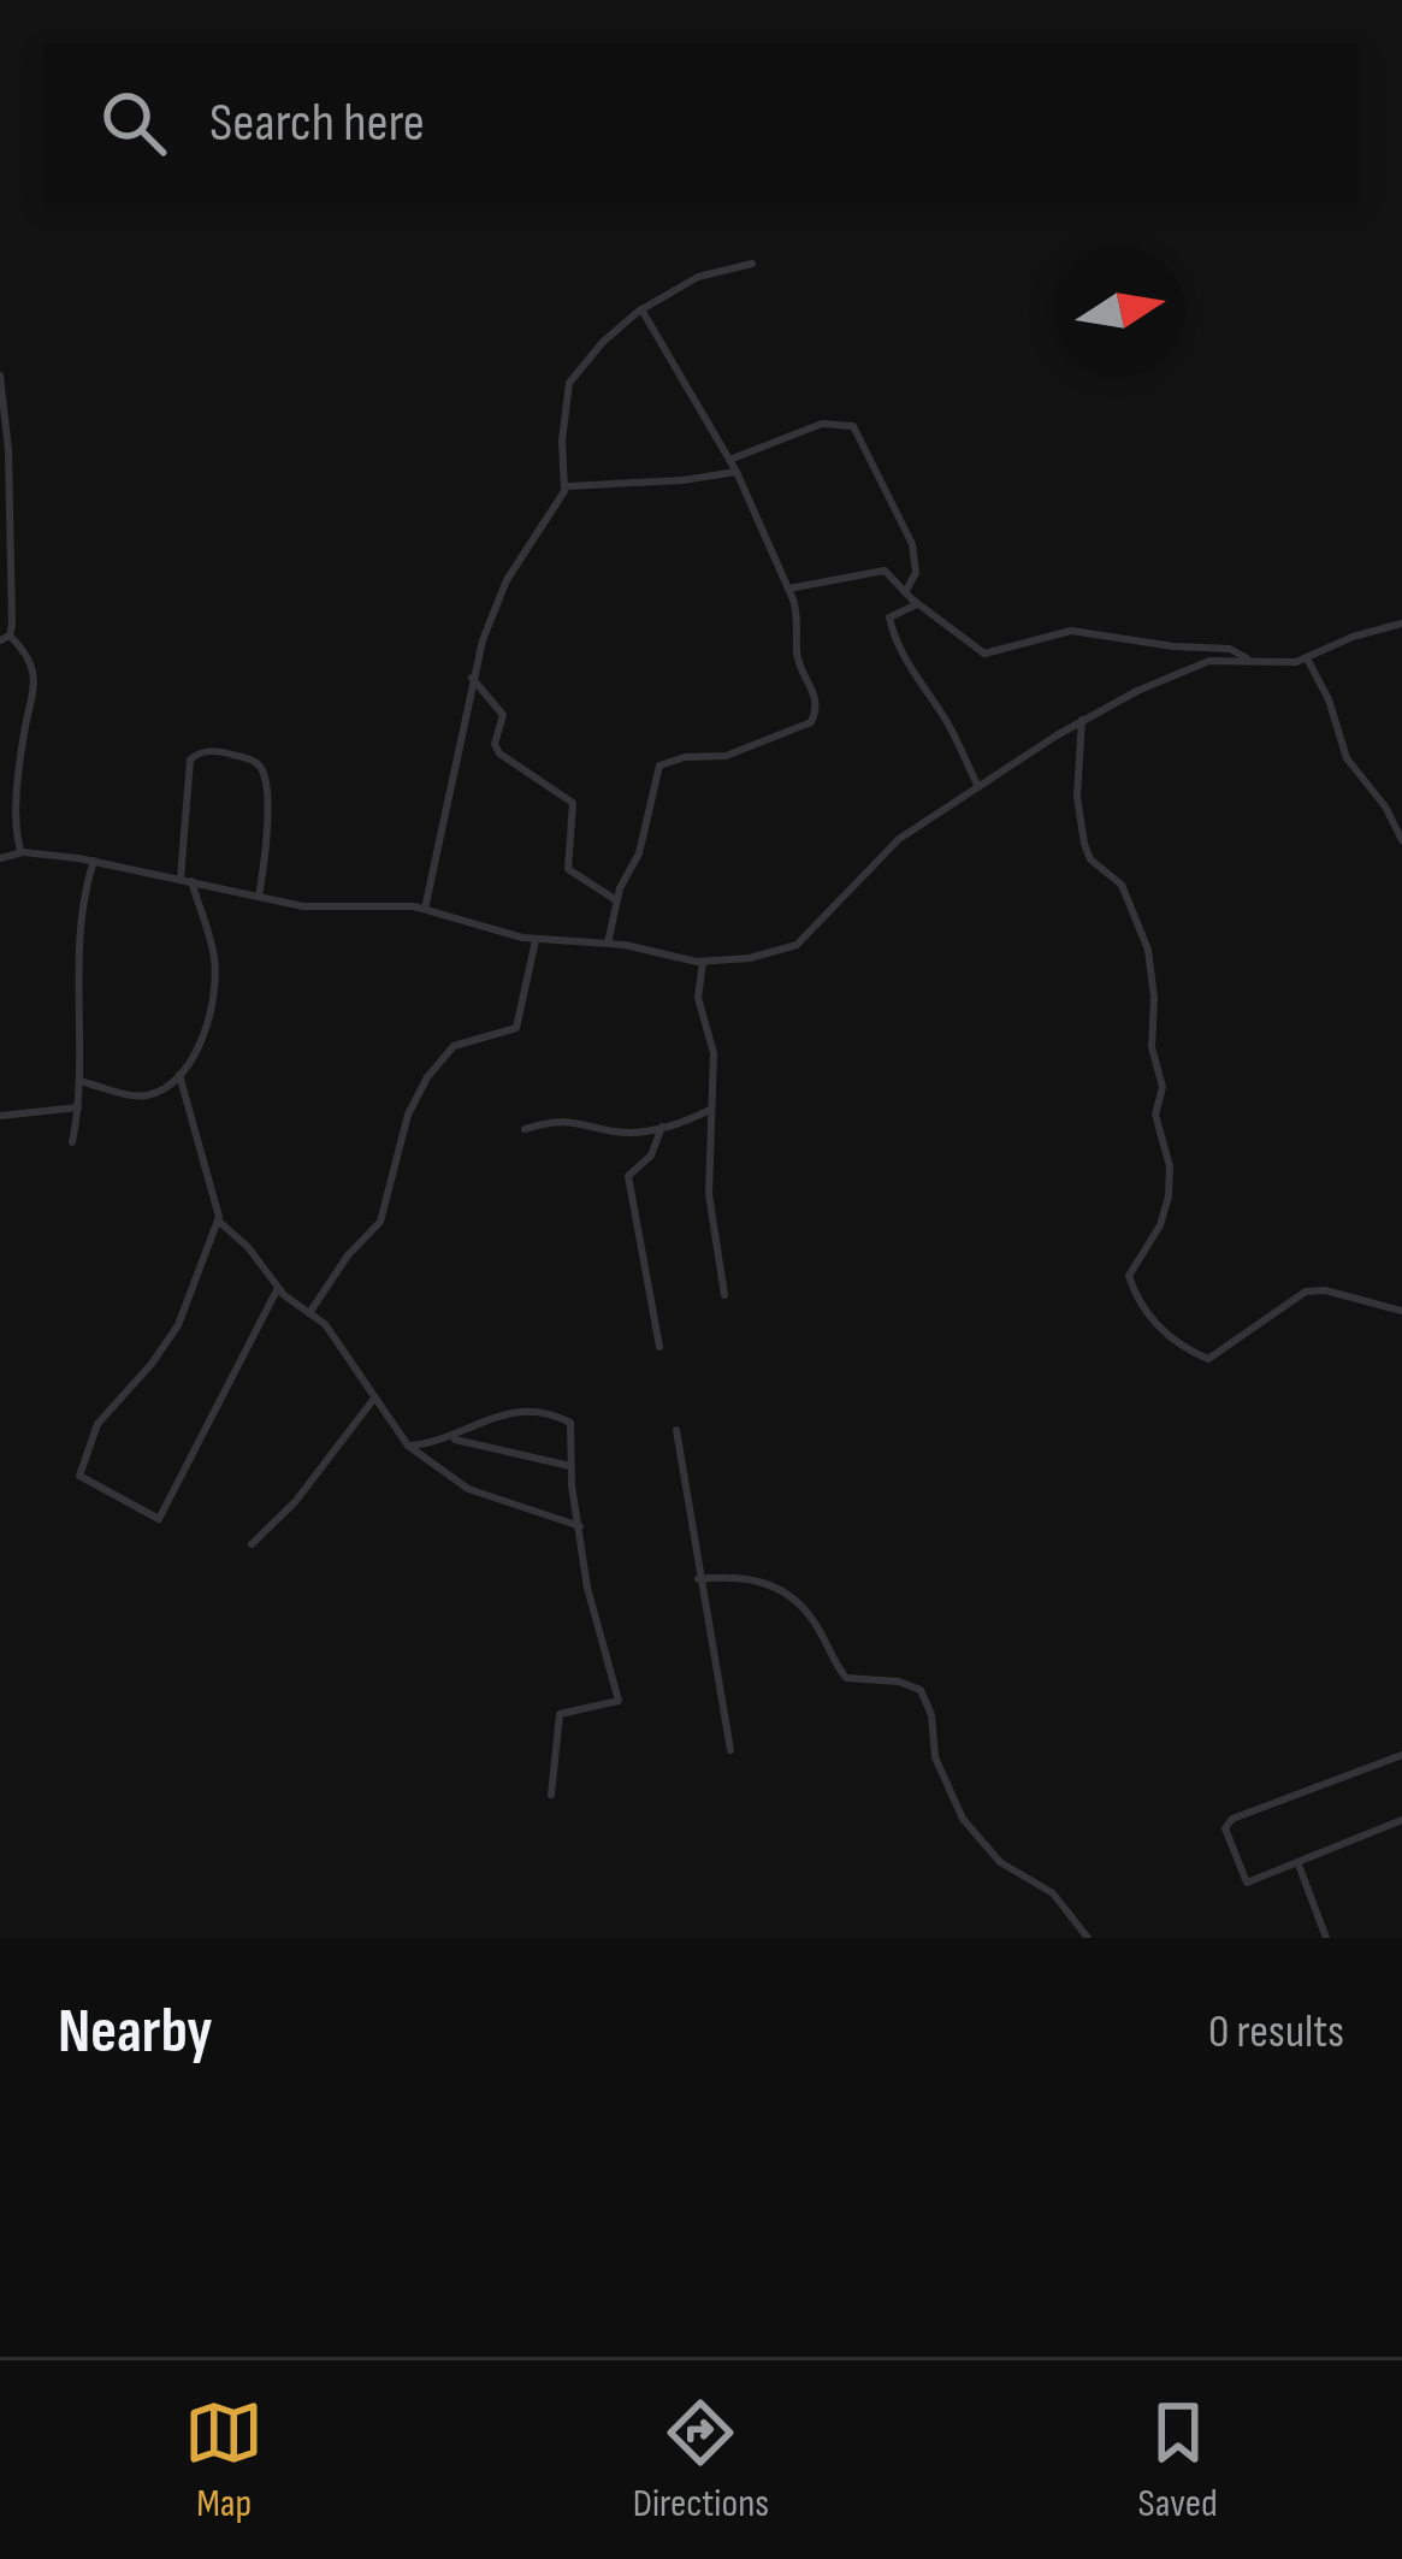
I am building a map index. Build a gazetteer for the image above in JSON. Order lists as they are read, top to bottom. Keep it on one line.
{"north":"right","page":{"search":"Search here","heading":["Nearby","0 results"],"nav":["Map","Directions","Saved"]}}
